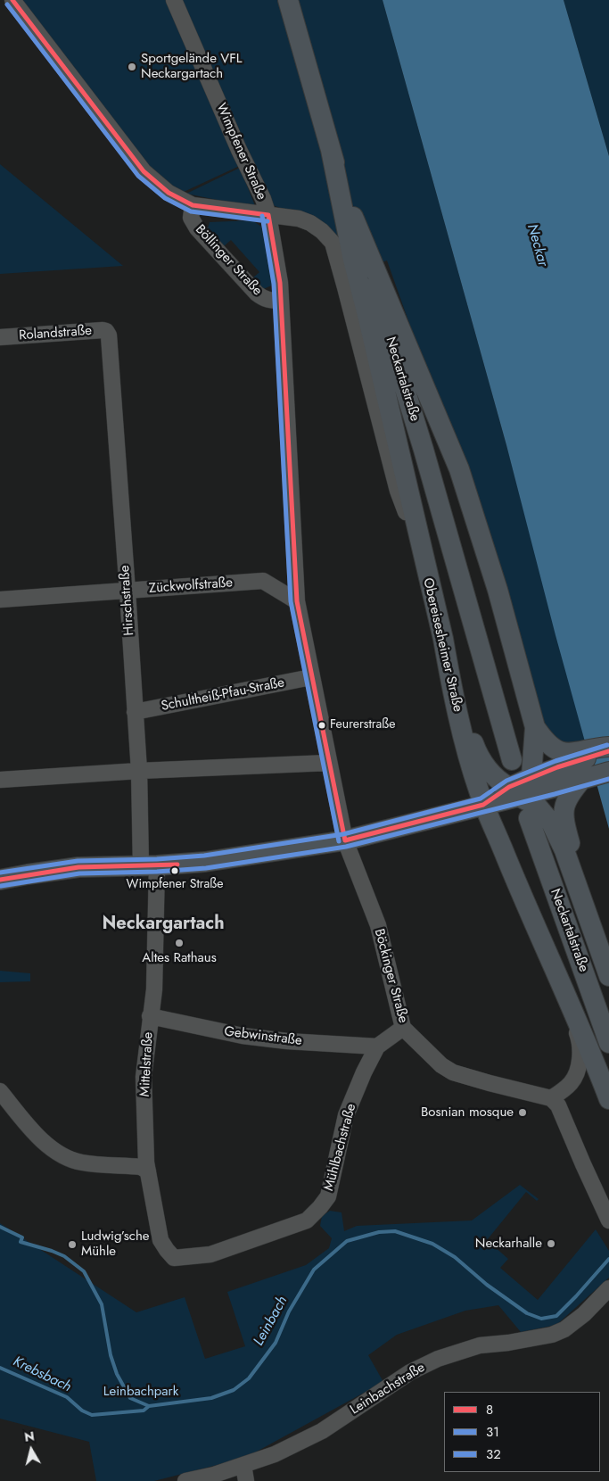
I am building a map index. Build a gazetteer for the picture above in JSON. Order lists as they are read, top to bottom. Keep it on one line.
{"streets":{"main road":["Neckartalstraße","Obereisesheimer Straße"],"street":["Wimpfener Straße","Böllinger Straße","Rolandstraße","Zückwolfstraße","Hirschstraße","Schultheiß-Pfau-Straße","Böckinger Straße","Gebwinstraße","Mittelstraße","Mühlbachstraße","Leinbachstraße"]},"crossings":[["Wimpfener Straße","Böllinger Straße"],["Wimpfener Straße","Zückwolfstraße"],["Wimpfener Straße","Obereisesheimer Straße"],["Wimpfener Straße","Schultheiß-Pfau-Straße"],["Wimpfener Straße","Böckinger Straße"],["Böllinger Straße","Obereisesheimer Straße"],["Rolandstraße","Hirschstraße"],["Zückwolfstraße","Hirschstraße"],["Hirschstraße","Schultheiß-Pfau-Straße"],["Hirschstraße","Mittelstraße"],["Obereisesheimer Straße","Böckinger Straße"],["Böckinger Straße","Mühlbachstraße"],["Gebwinstraße","Mittelstraße"],["Gebwinstraße","Mühlbachstraße"],["Mittelstraße","Mühlbachstraße"]],"districts":["Neckargartach"],"water":["Neckar","Leinbach","Krebsbach"],"parks":["Leinbachpark"],"places":["Sportgelände VFL Neckargartach","Feurerstraße","Wimpfener Straße","Altes Rathaus","Bosnian mosque","Neckarhalle","Ludwig’sche Mühle"],"lines":["transit line 8","transit line 31","transit line 32"],"legend":["8","31","32"],"north":"top"}
